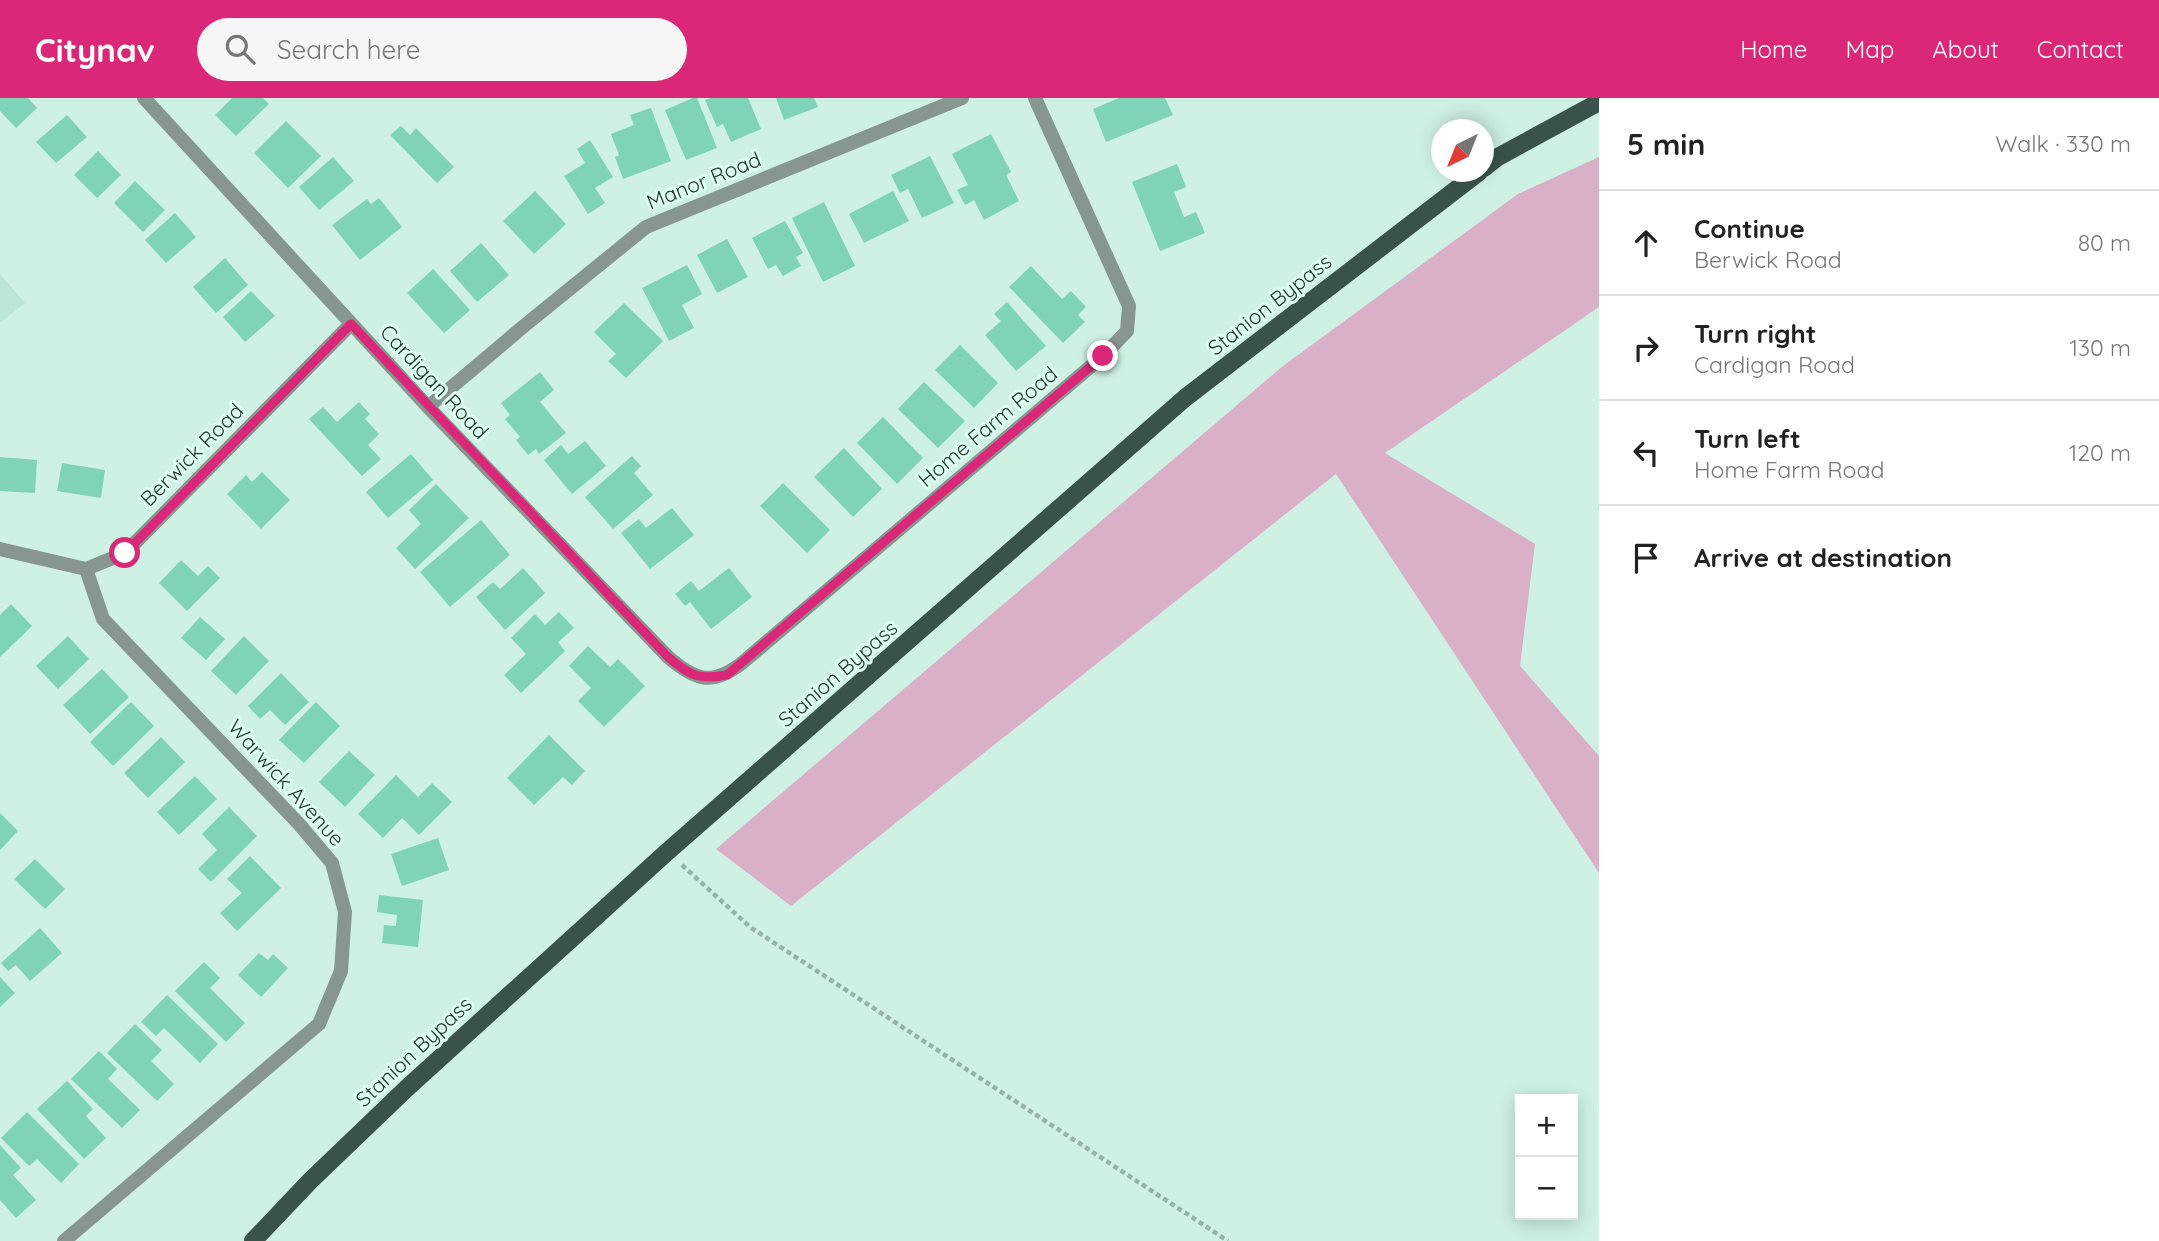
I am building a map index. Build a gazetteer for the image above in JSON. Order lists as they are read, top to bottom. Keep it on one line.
{"streets":{"main road":["Stanion Bypass"],"street":["Manor Road","Cardigan Road","Home Farm Road","Berwick Road","Warwick Avenue"]},"crossings":[["Manor Road","Cardigan Road"],["Cardigan Road","Home Farm Road"],["Cardigan Road","Berwick Road"],["Berwick Road","Warwick Avenue"]],"north":"bottom left","page":{"header":"Citynav","search":"Search here","nav":["Home","Map","About","Contact"],"heading":["5 min","Walk · 330 m"],"list":[["Continue","Berwick Road","80 m"],["Turn right","Cardigan Road","130 m"],["Turn left","Home Farm Road","120 m"],"Arrive at destination"],"map_buttons":["+","−"]}}
